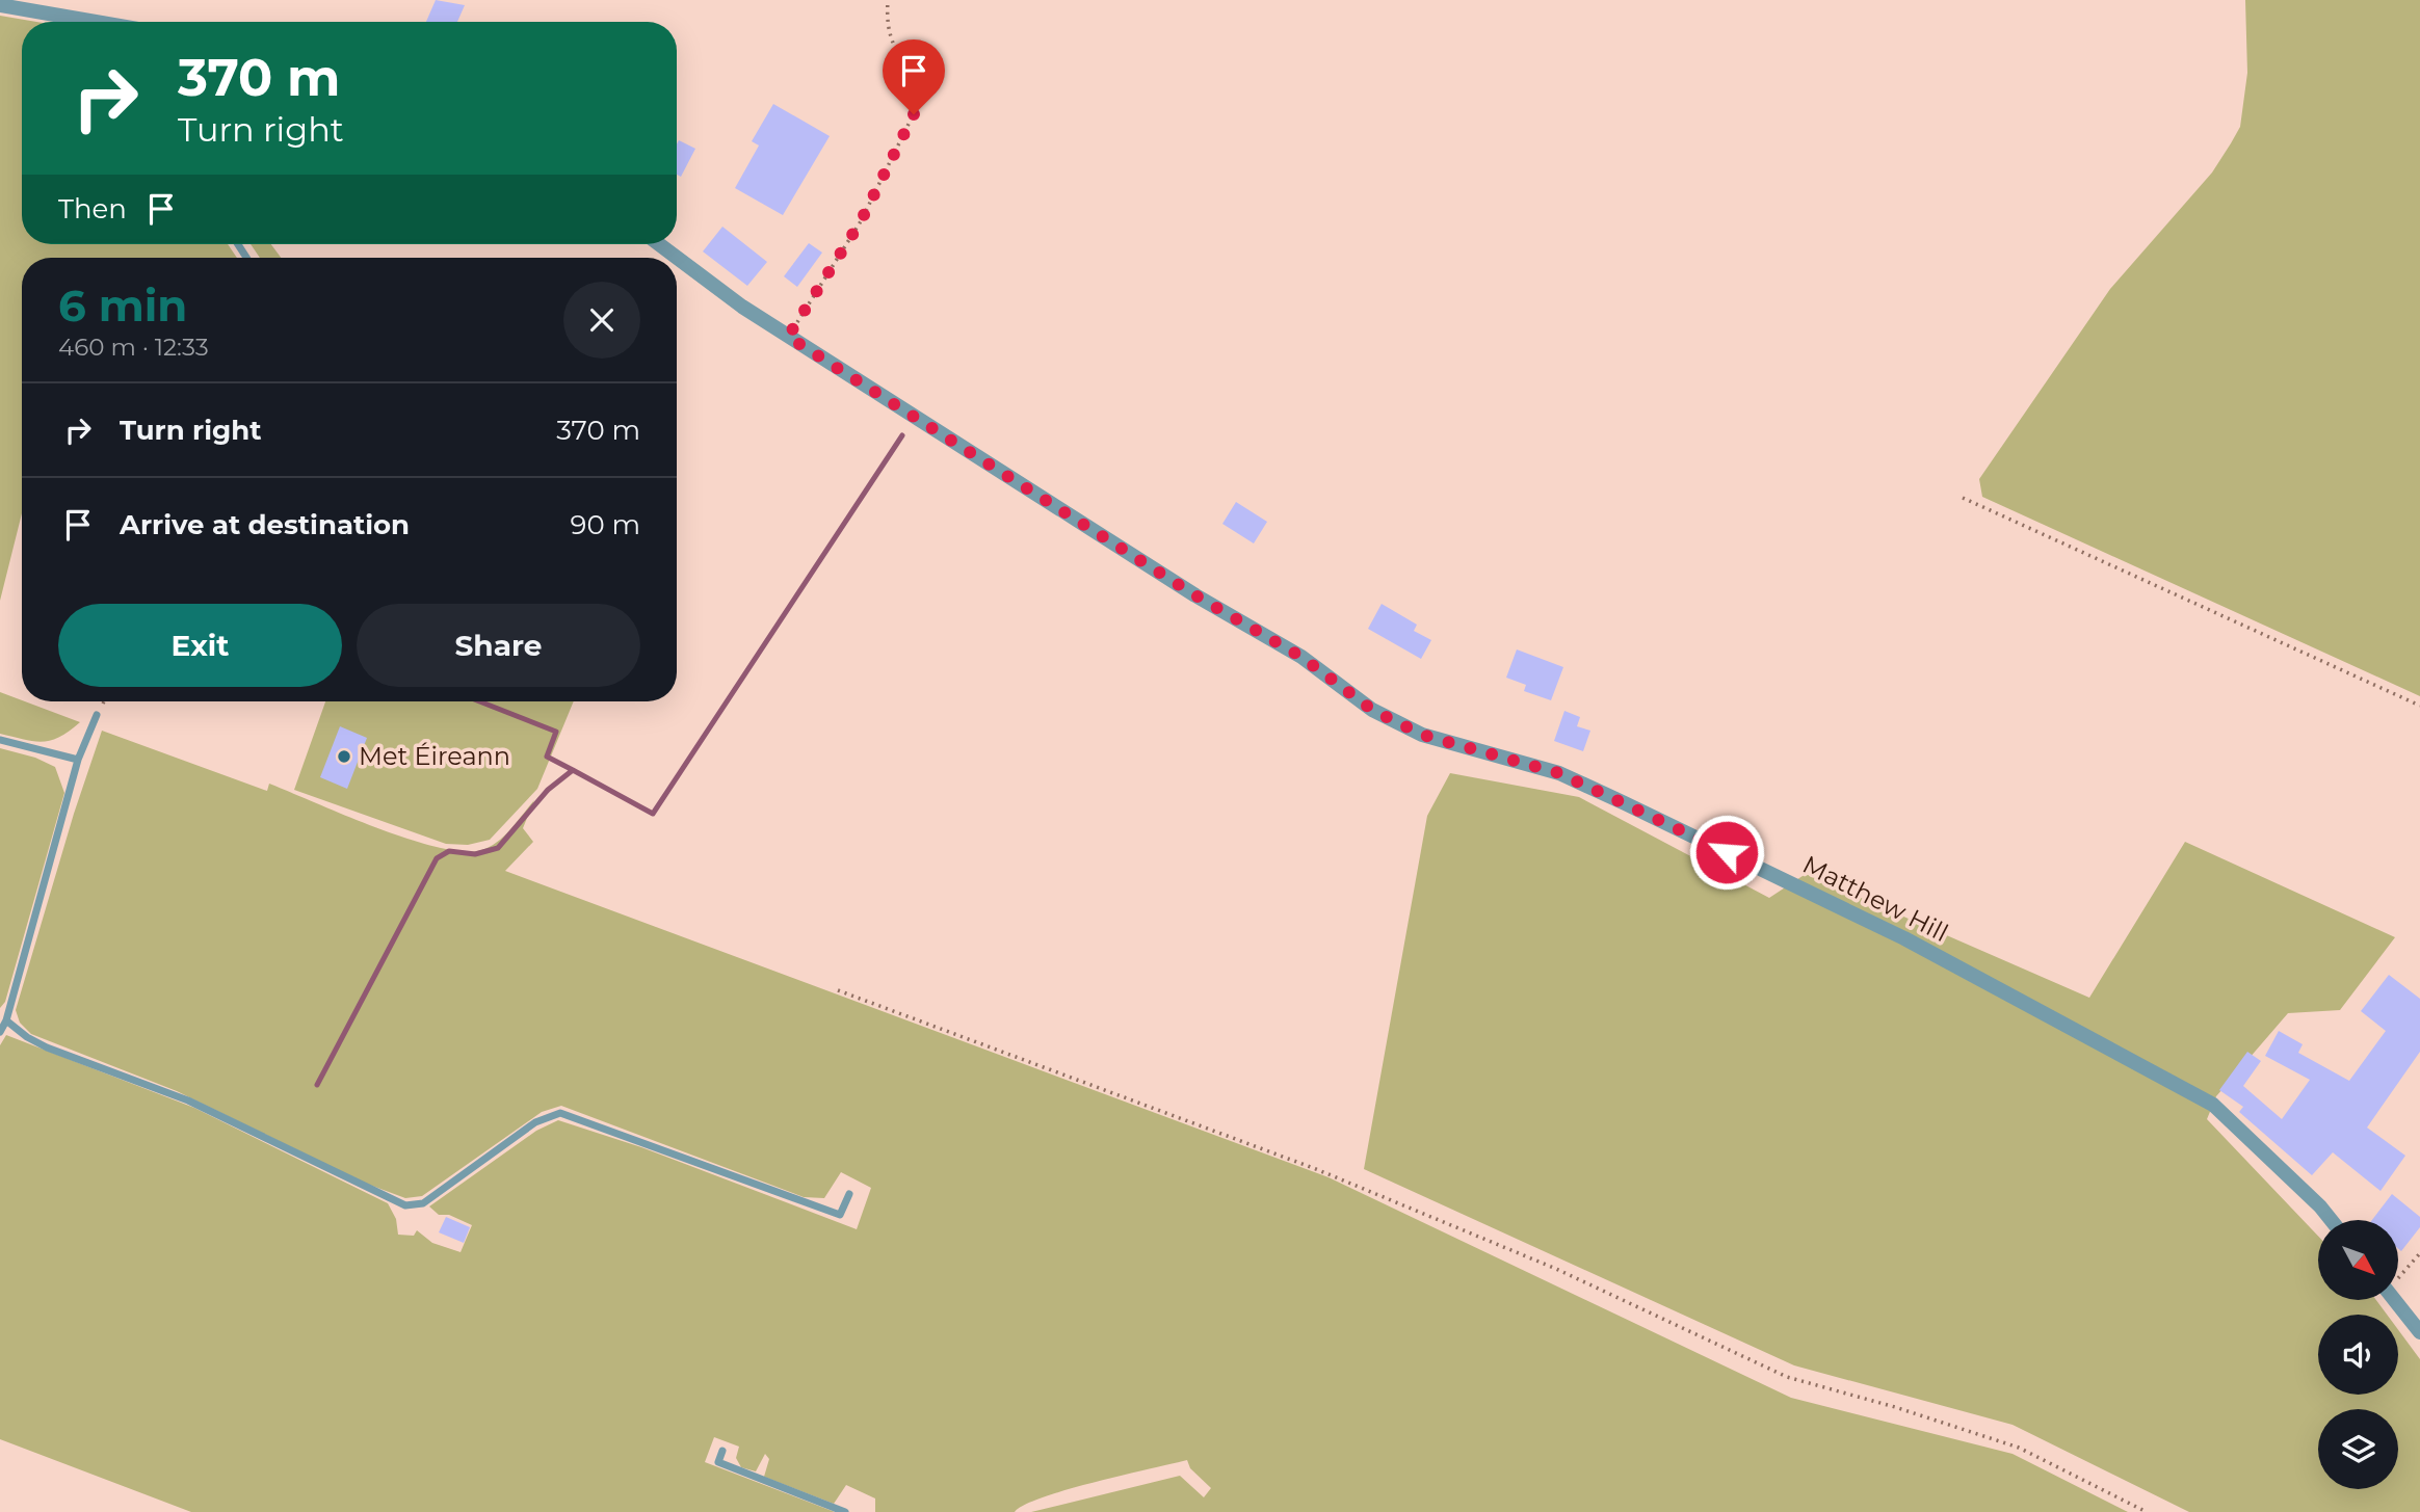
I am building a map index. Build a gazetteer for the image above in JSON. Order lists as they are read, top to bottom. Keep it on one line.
{"streets":{"street":["Matthew Hill"]},"places":["Met Éireann"],"north":"bottom right","page":{"turn":["370 m","Turn right"],"then":"Then","heading":["6 min","460 m · 12:33"],"list":[{"name":"Turn right","value":"370 m"},{"name":"Arrive at destination","value":"90 m"}],"buttons":["Exit","Share"]}}
